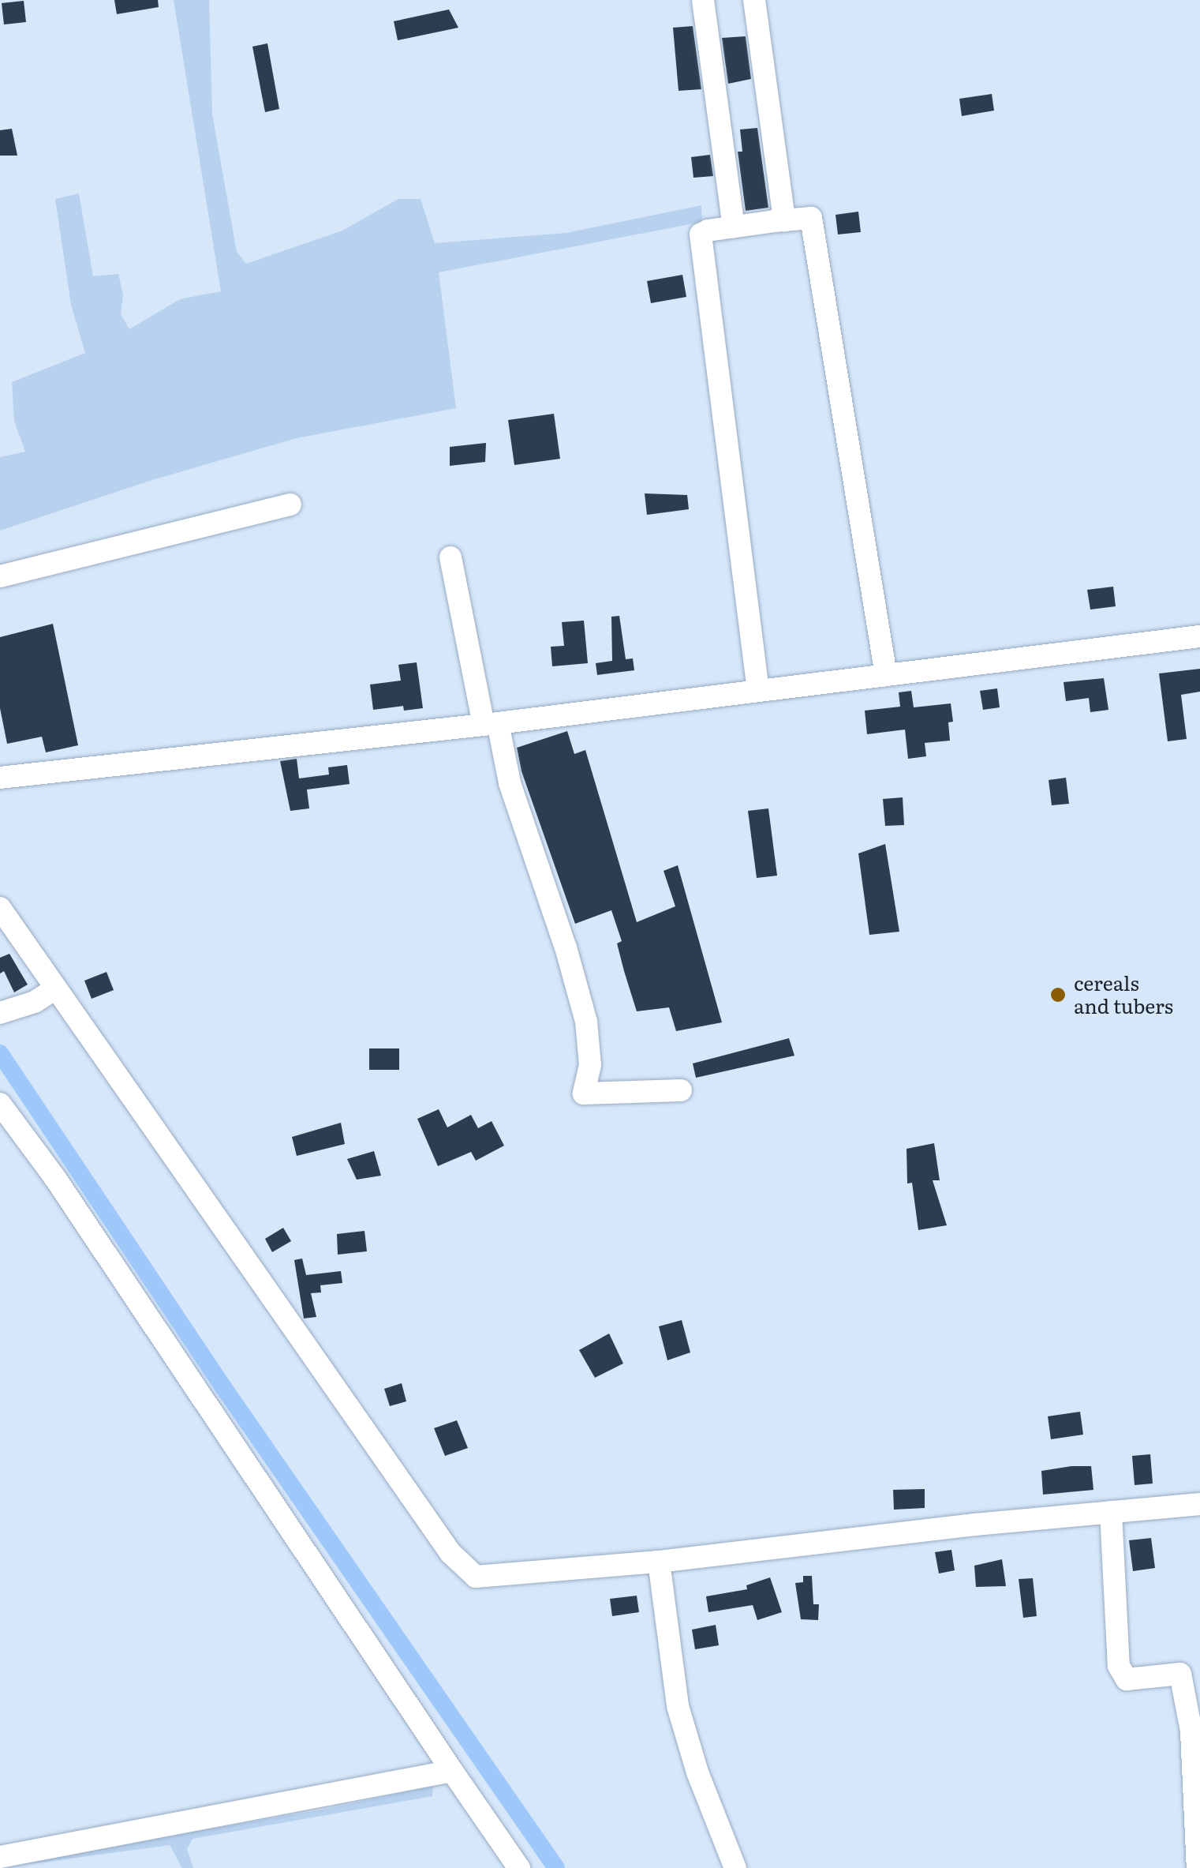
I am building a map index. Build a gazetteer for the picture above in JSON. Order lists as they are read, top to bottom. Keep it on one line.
{"places":["cereals and tubers"]}
